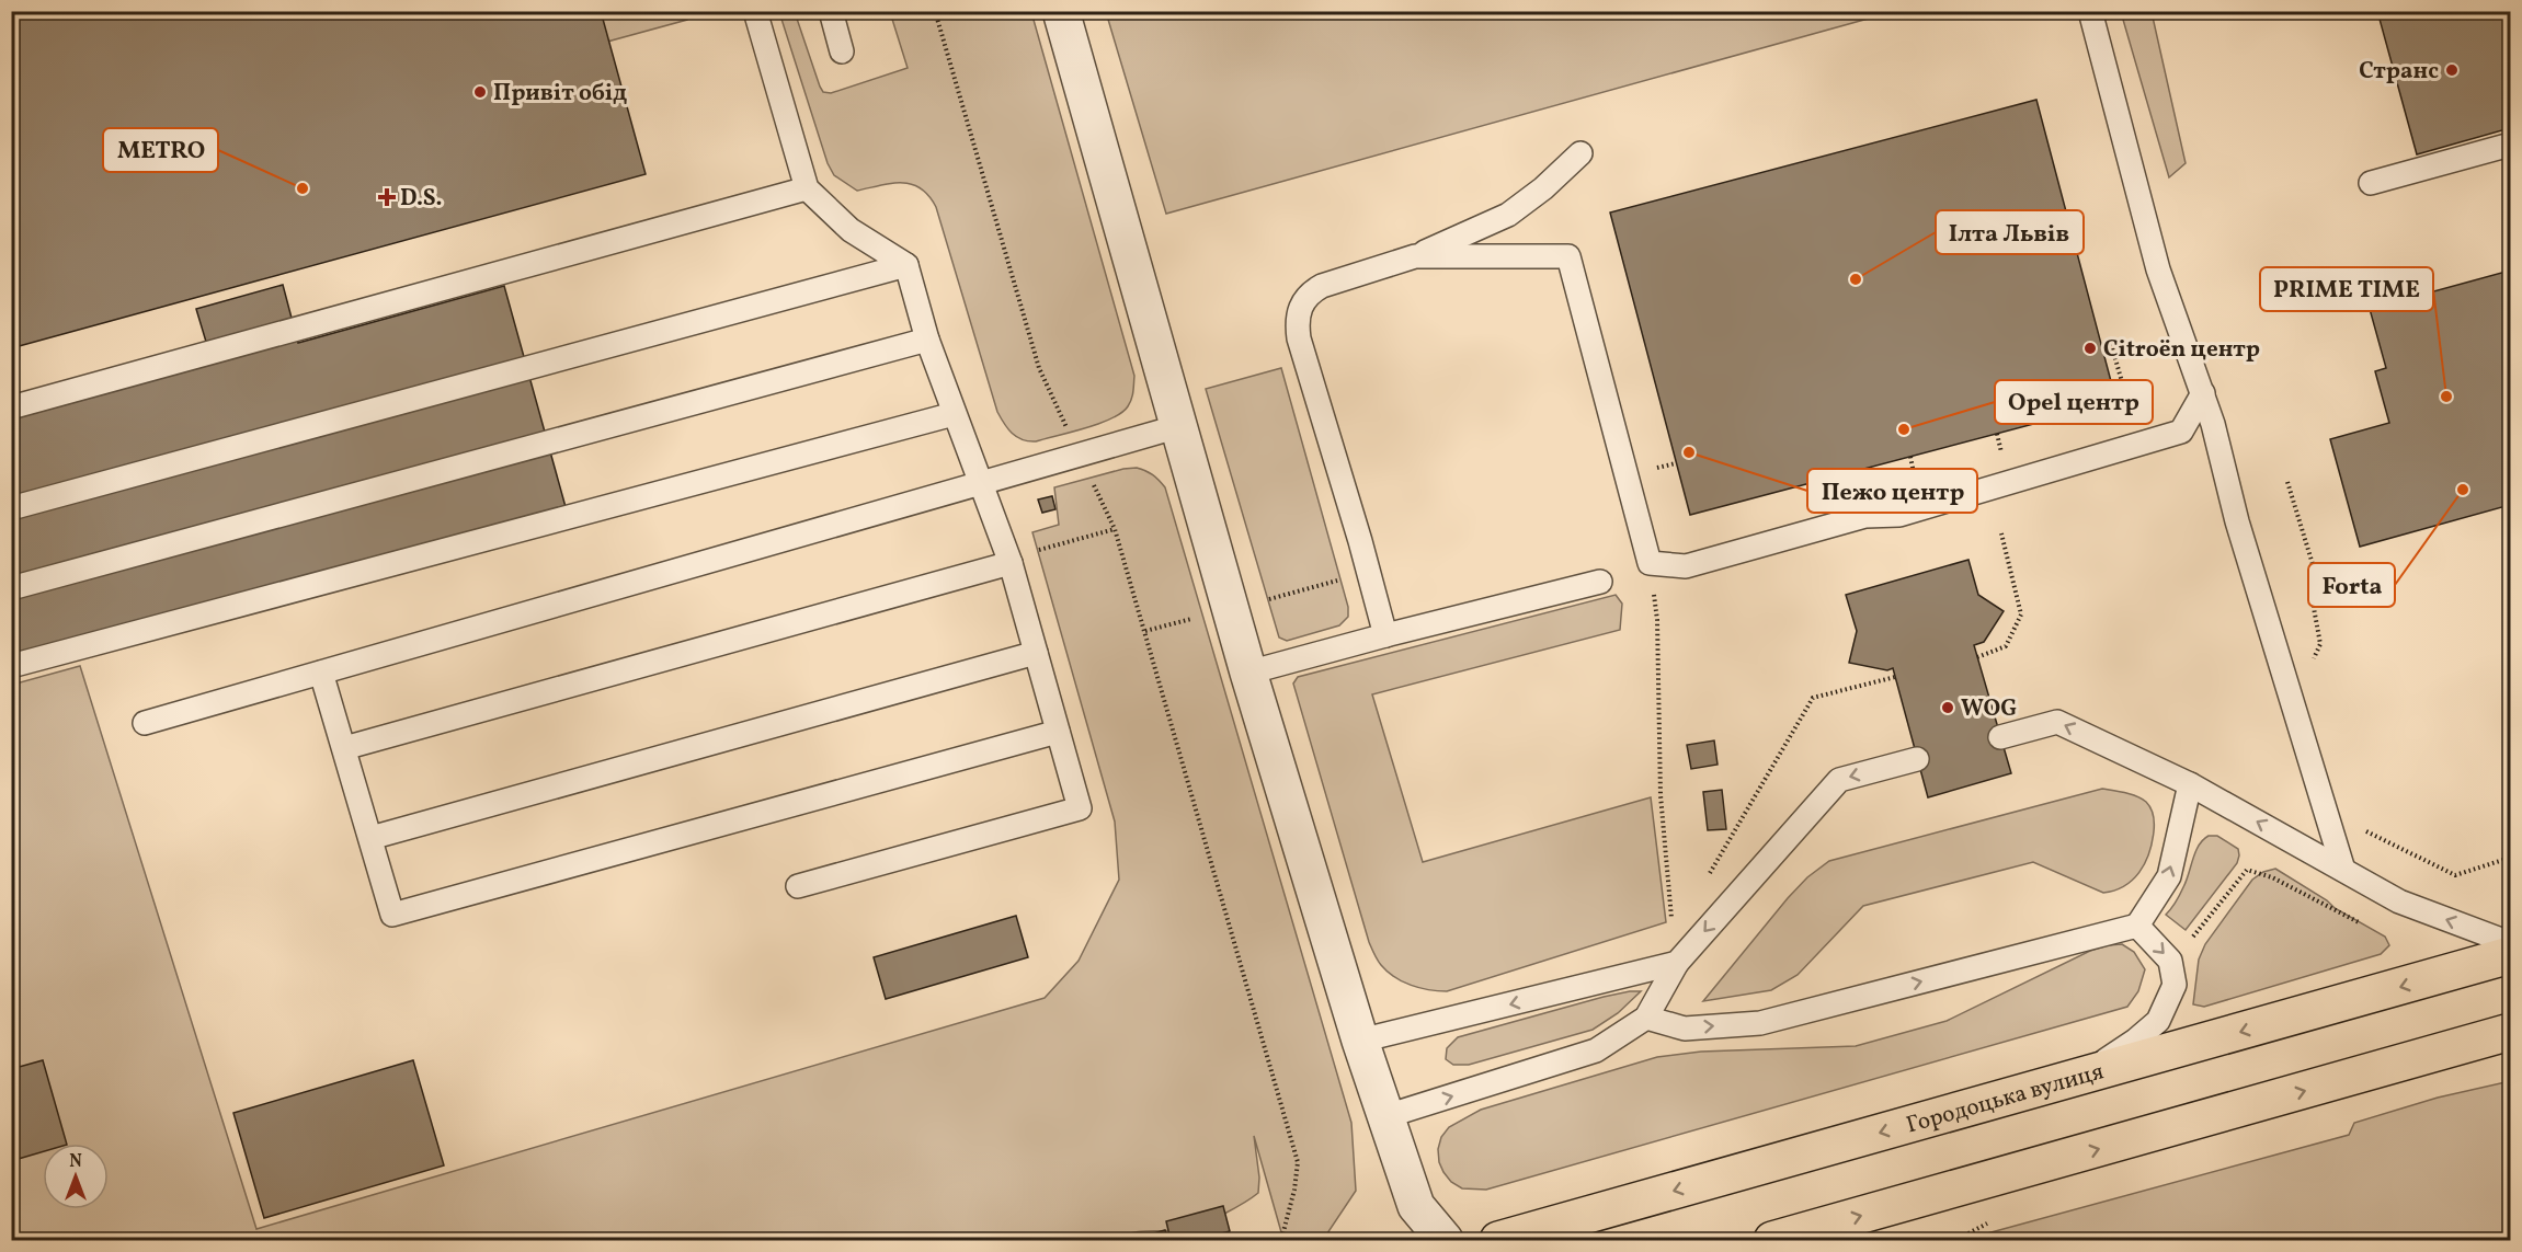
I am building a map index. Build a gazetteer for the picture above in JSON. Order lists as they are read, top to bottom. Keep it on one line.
{"streets":{"main road":["Городоцька вулиця"]},"places":{"other":["Странс","Привіт обід","METRO","Ілта Львів","Citroën центр","PRIME TIME","Opel центр","Пежо центр","Forta","WOG"],"health":["D.S."]},"north":"top"}
